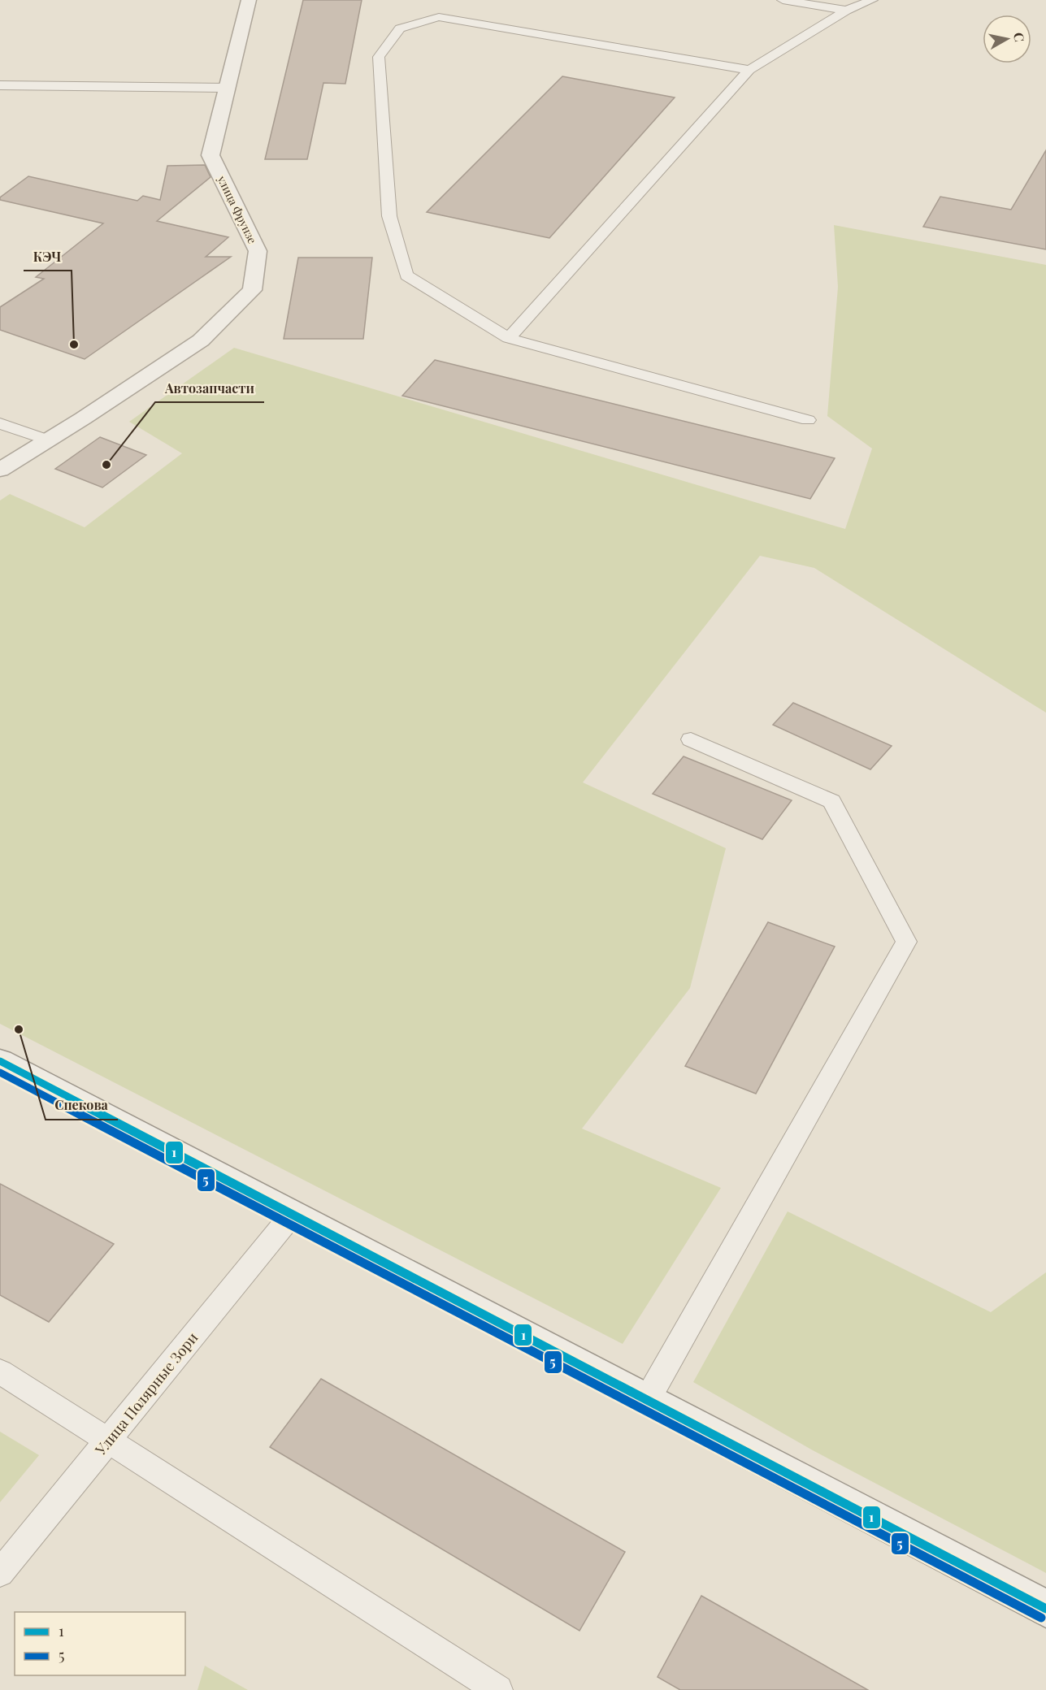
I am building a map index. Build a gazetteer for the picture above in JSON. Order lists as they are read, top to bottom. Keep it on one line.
{"streets":{"street":["улица Фрунзе"],"lane":["Улица Полярные Зори"]},"places":["КЭЧ","Автозапчасти","Спекова"],"lines":["transit line 1","transit line 5"],"legend":["1","5"],"north":"right"}
